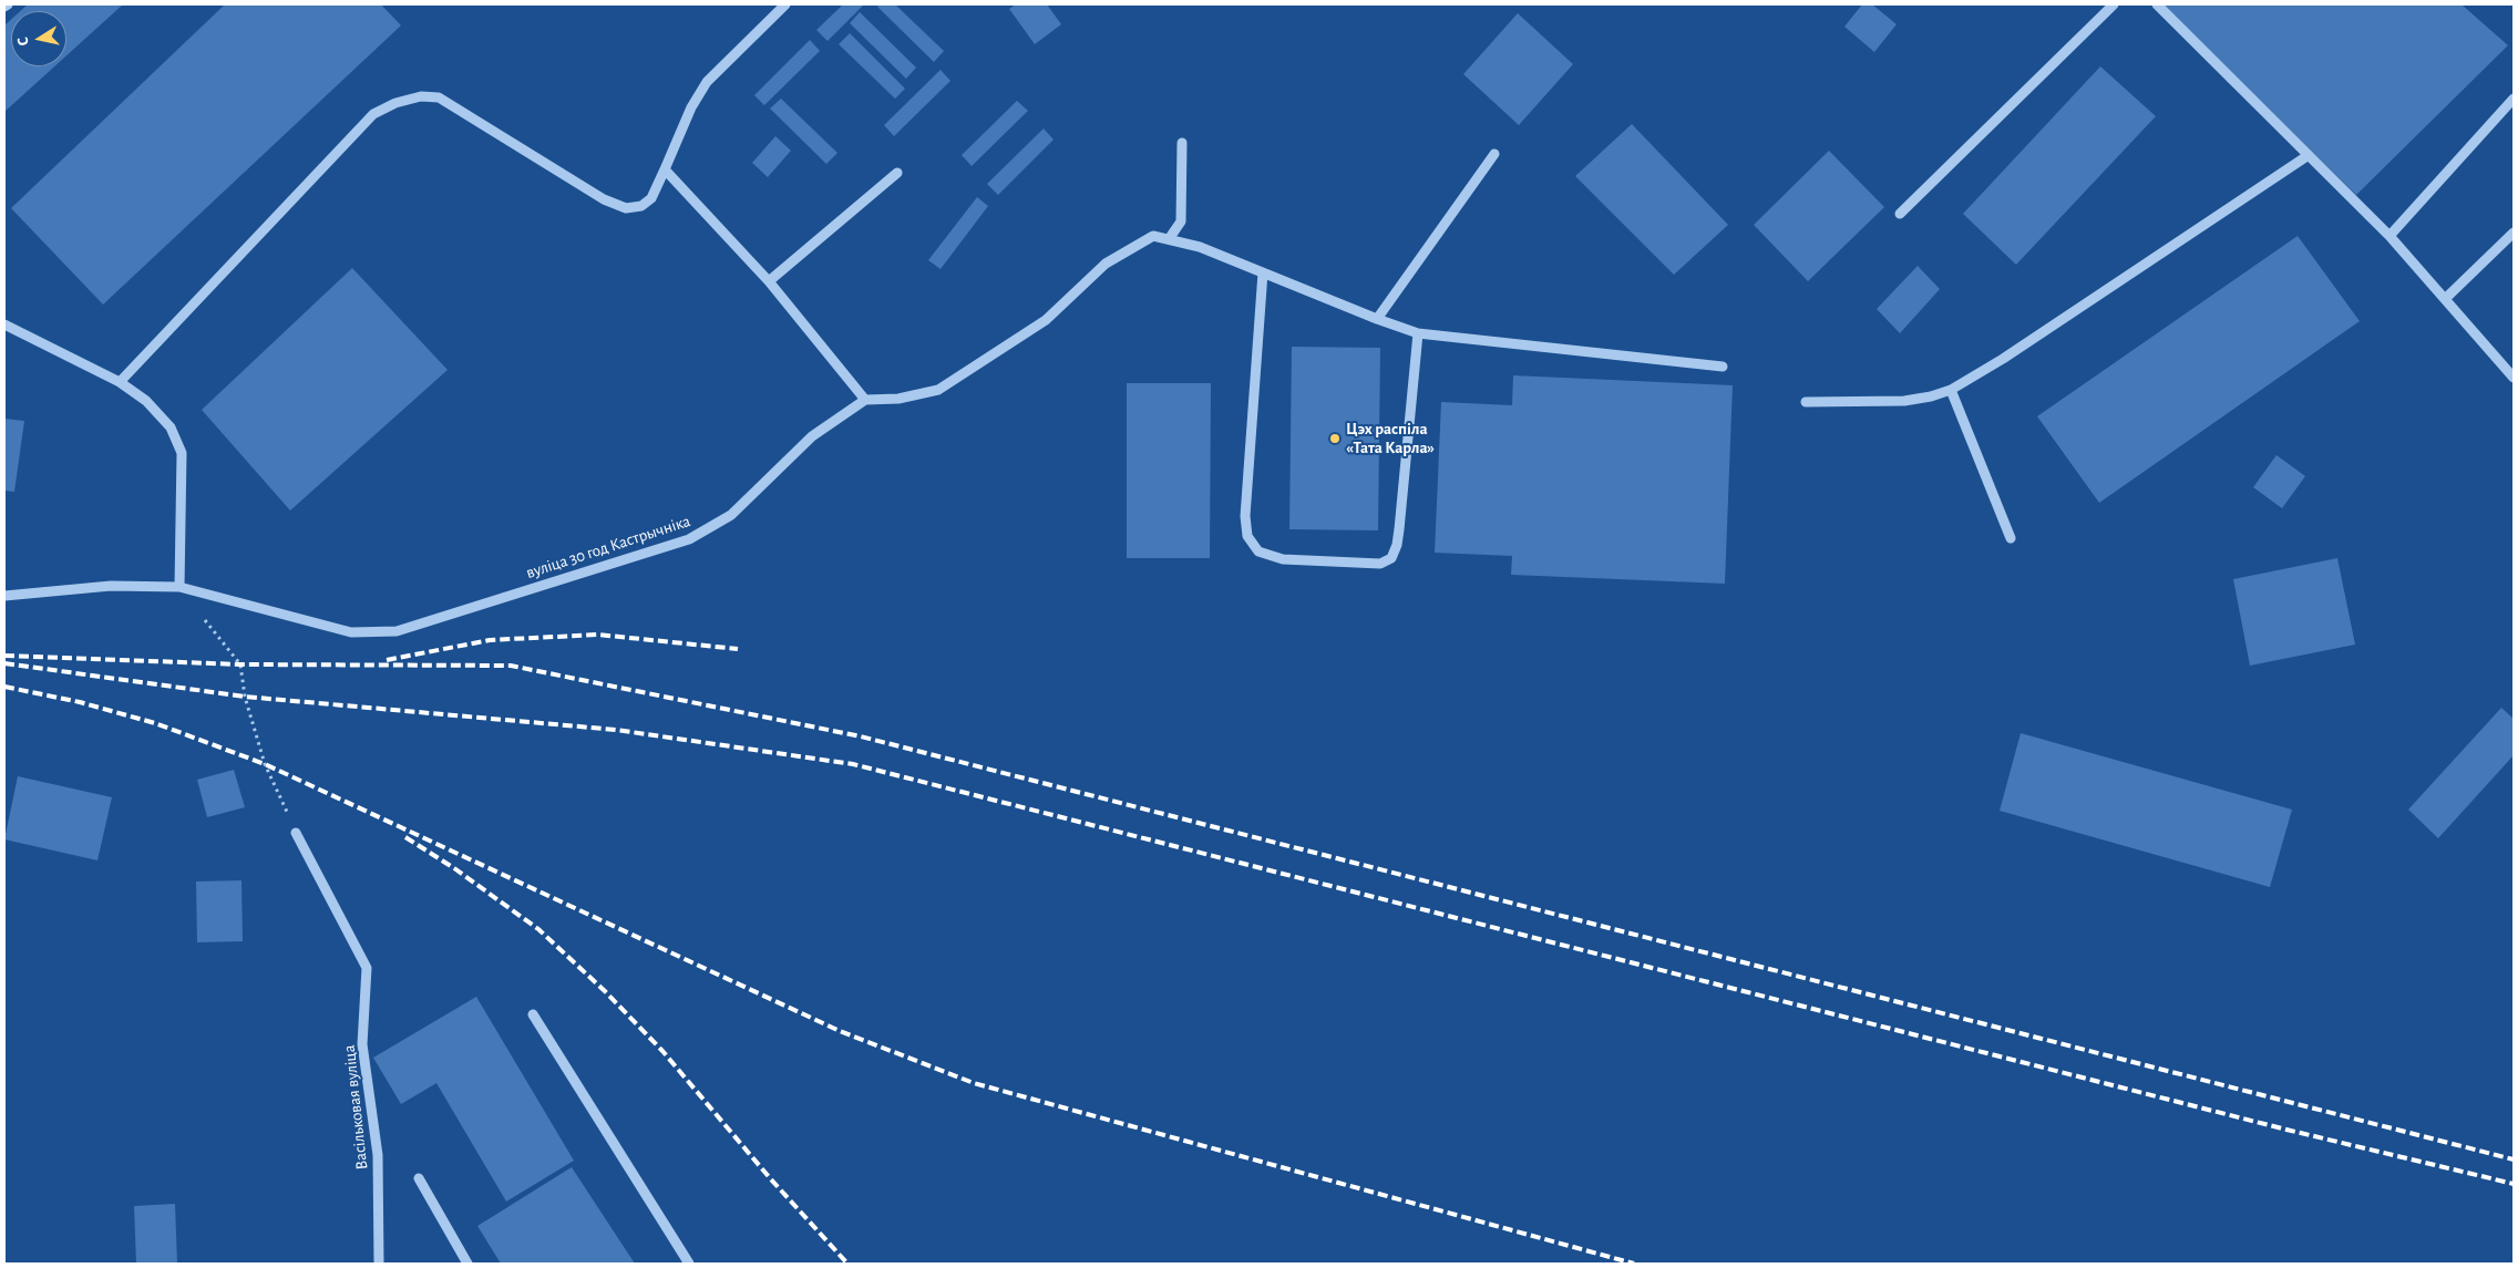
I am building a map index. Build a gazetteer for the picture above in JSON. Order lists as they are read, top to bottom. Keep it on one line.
{"streets":{"street":["вуліца 30 год Кастрычніка","Васільковая вуліца"]},"places":["Цэх распіла «Тата Карла»"],"north":"left"}
